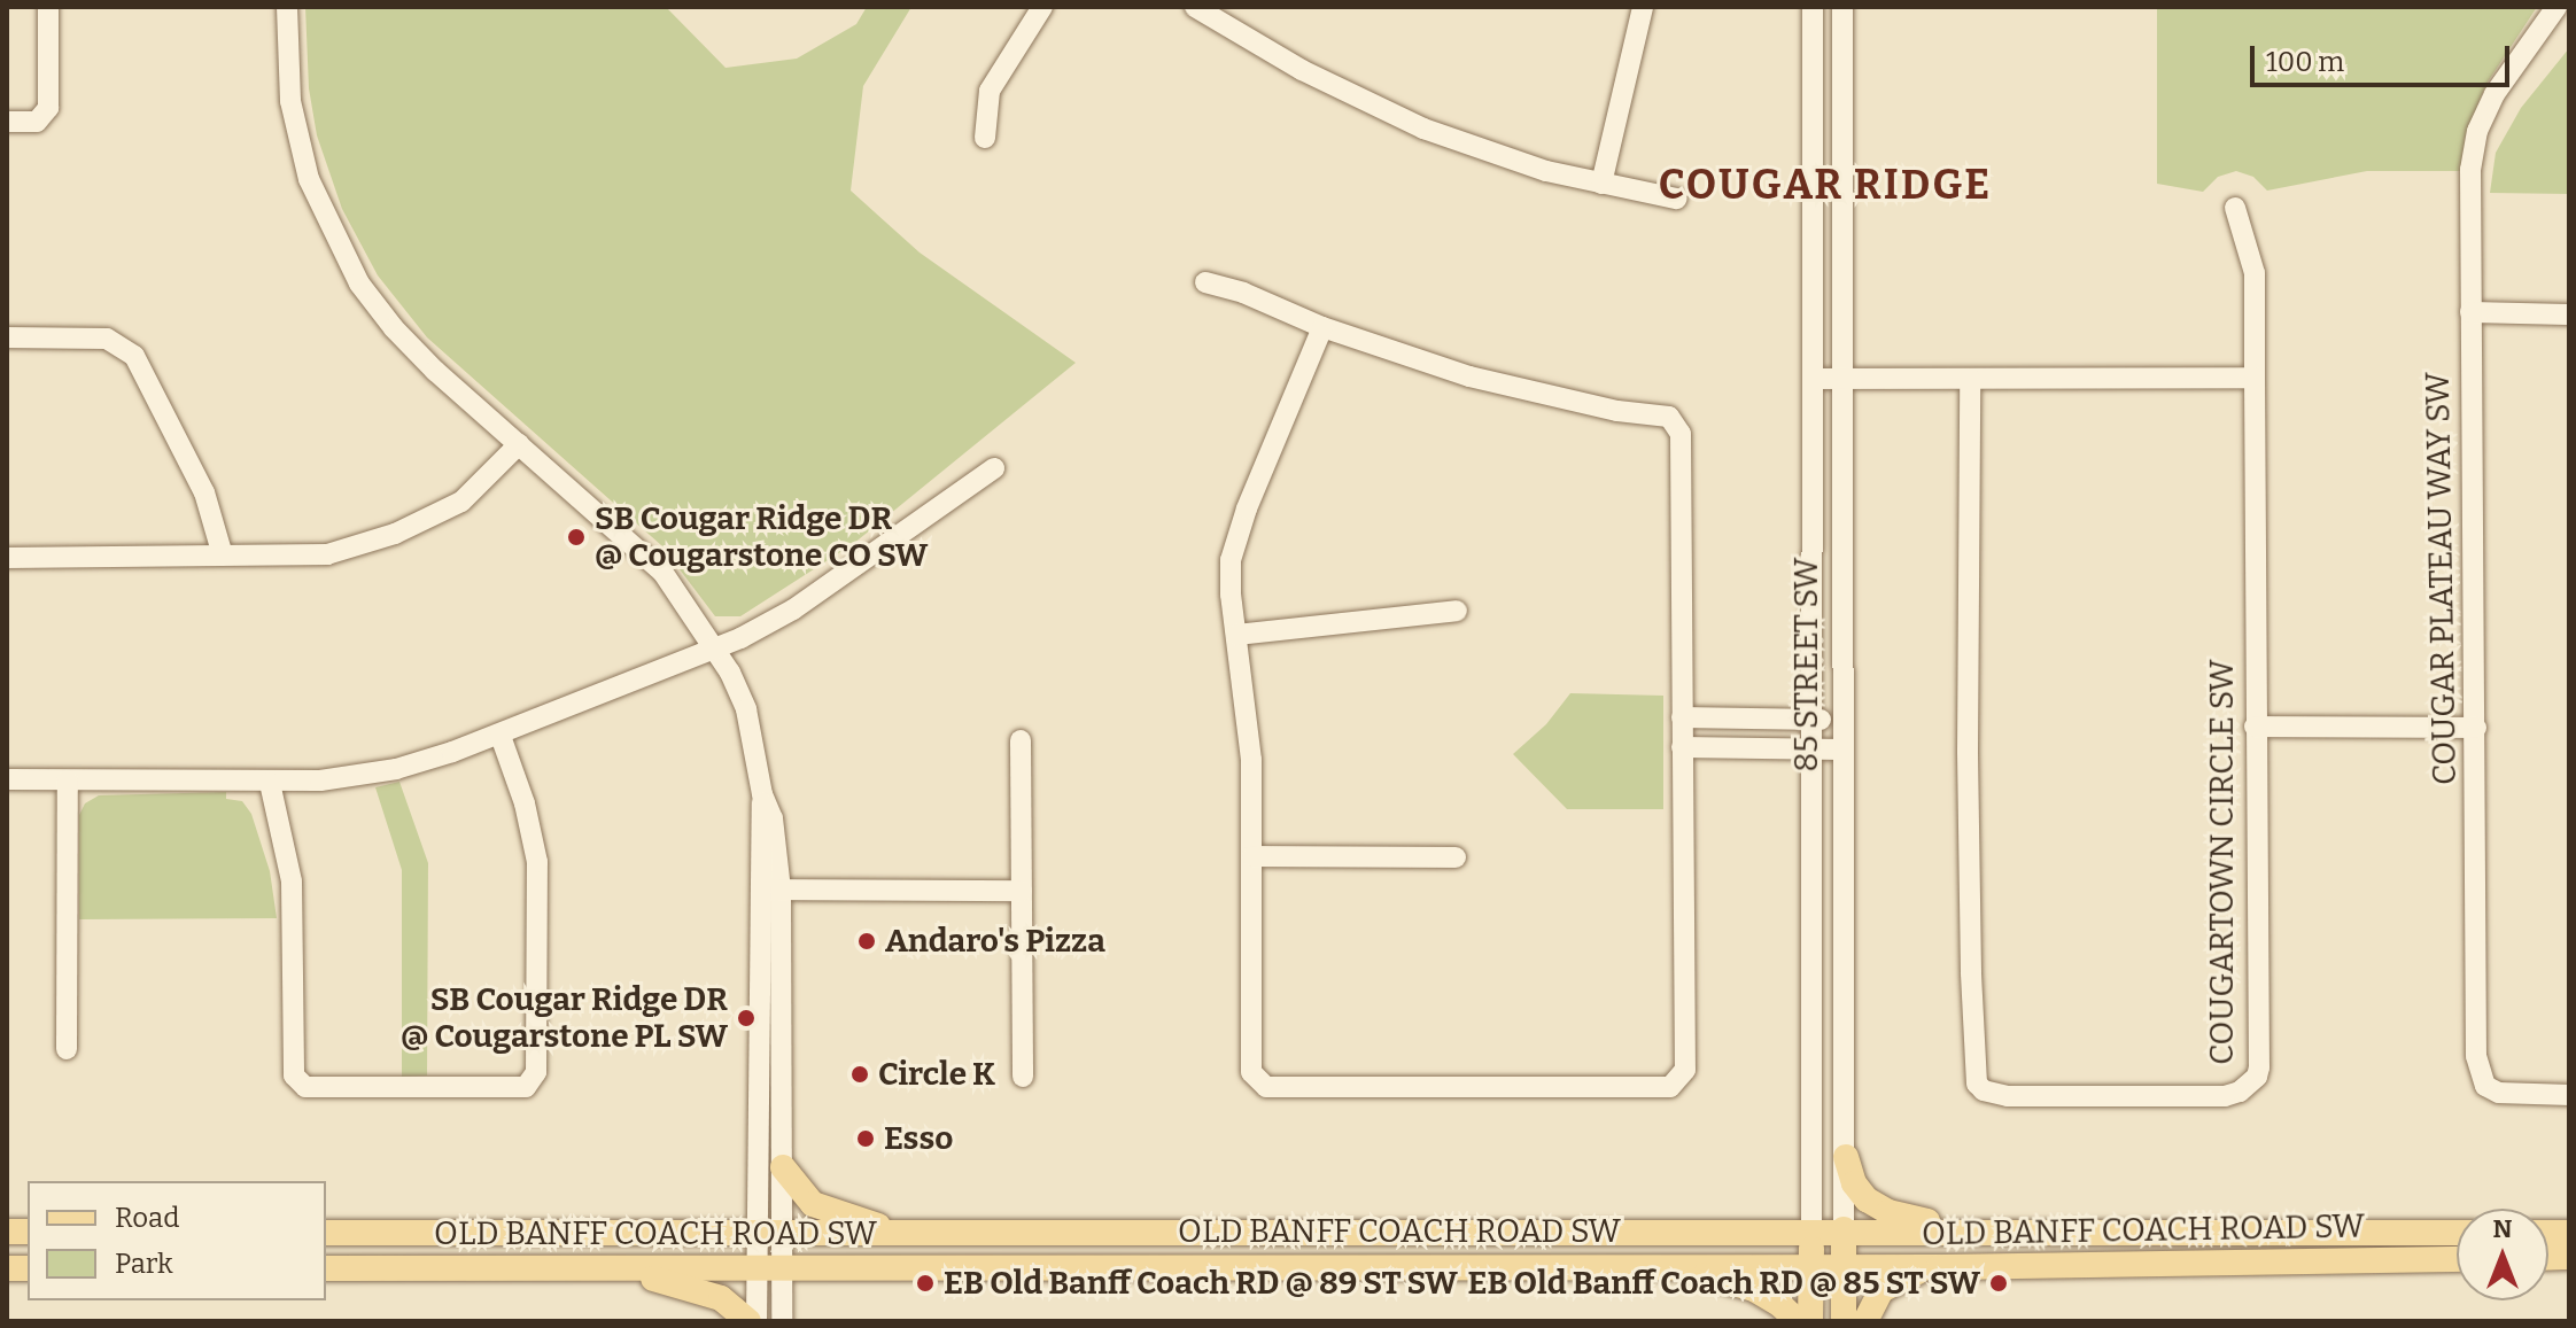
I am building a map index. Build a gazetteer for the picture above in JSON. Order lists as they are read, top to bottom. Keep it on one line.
{"streets":{"main road":["85 STREET SW","OLD BANFF COACH ROAD SW"],"street":["COUGAR PLATEAU WAY SW","COUGARTOWN CIRCLE SW"]},"crossings":[["85 STREET SW","OLD BANFF COACH ROAD SW"]],"districts":["COUGAR RIDGE"],"places":["SB Cougar Ridge DR @ Cougarstone CO SW","Andaro's Pizza","SB Cougar Ridge DR @ Cougarstone PL SW","Circle K","Esso","EB Old Banff Coach RD @ 89 ST SW","EB Old Banff Coach RD @ 85 ST SW"],"legend":["Road","Park"],"scale_bar":"100 m","north":"top"}
